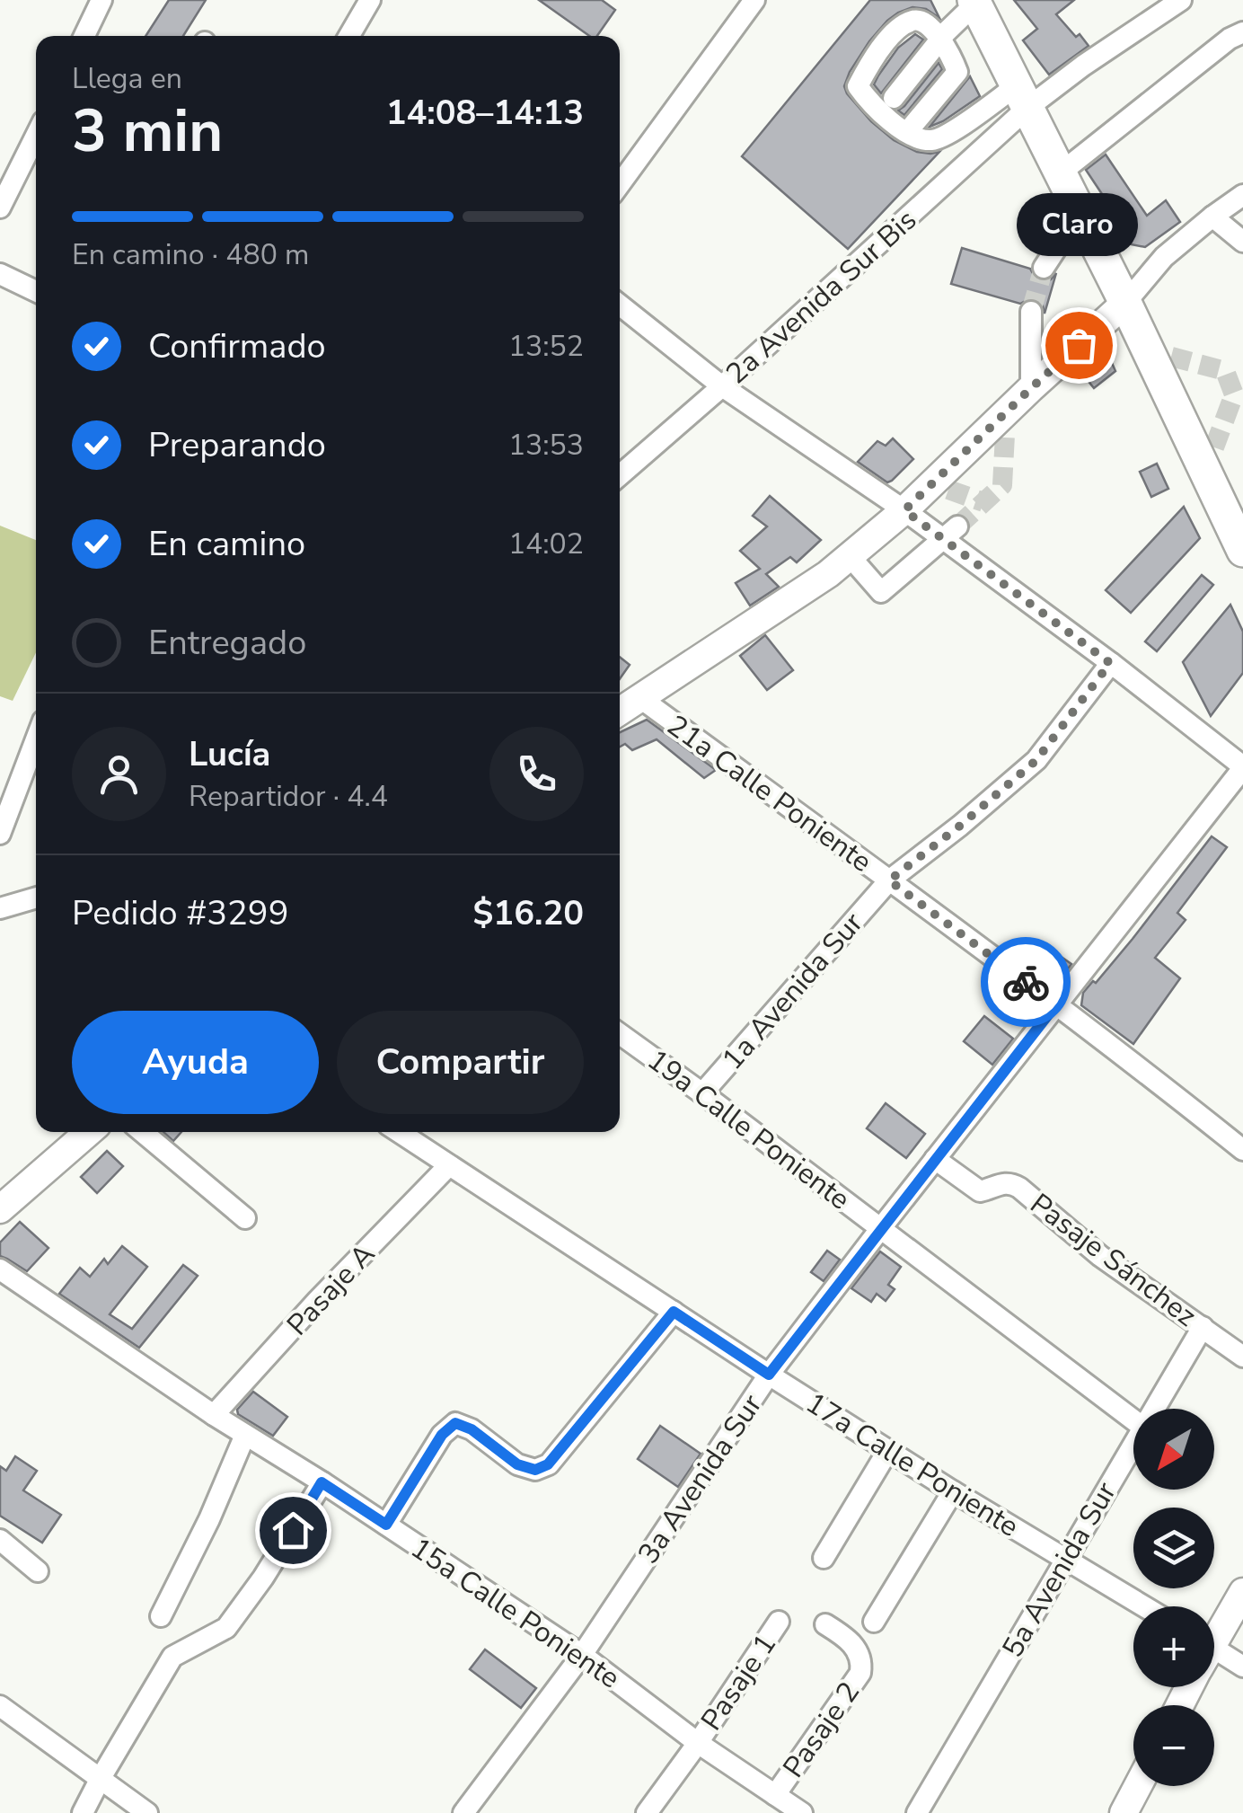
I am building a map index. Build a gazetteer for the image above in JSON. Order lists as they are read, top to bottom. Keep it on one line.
{"streets":{"street":["2a Avenida Sur Bis","21a Calle Poniente","1a Avenida Sur","19a Calle Poniente","Pasaje Sánchez","Pasaje A","17a Calle Poniente","3a Avenida Sur","5a Avenida Sur","15a Calle Poniente","Pasaje 1","Pasaje 2"]},"crossings":[["21a Calle Poniente","1a Avenida Sur"],["21a Calle Poniente","3a Avenida Sur"],["1a Avenida Sur","19a Calle Poniente"],["19a Calle Poniente","3a Avenida Sur"],["Pasaje Sánchez","3a Avenida Sur"],["Pasaje Sánchez","5a Avenida Sur"],["Pasaje A","17a Calle Poniente"],["Pasaje A","15a Calle Poniente"],["17a Calle Poniente","3a Avenida Sur"],["17a Calle Poniente","5a Avenida Sur"],["3a Avenida Sur","15a Calle Poniente"],["15a Calle Poniente","Pasaje 1"],["15a Calle Poniente","Pasaje 2"]],"places":["Claro"],"north":"bottom left","page":{"heading":["3 min","Llega en","14:08–14:13"],"panel":["Lucía","Repartidor · 4.4","Pedido #3299","$16.20"],"bar":"En camino · 480 m","bubble":"Claro","list":[["Confirmado","13:52"],["Preparando","13:53"],["En camino","14:02"],"Entregado"],"buttons":["Ayuda","Compartir"],"map_buttons":["+","−"]}}
